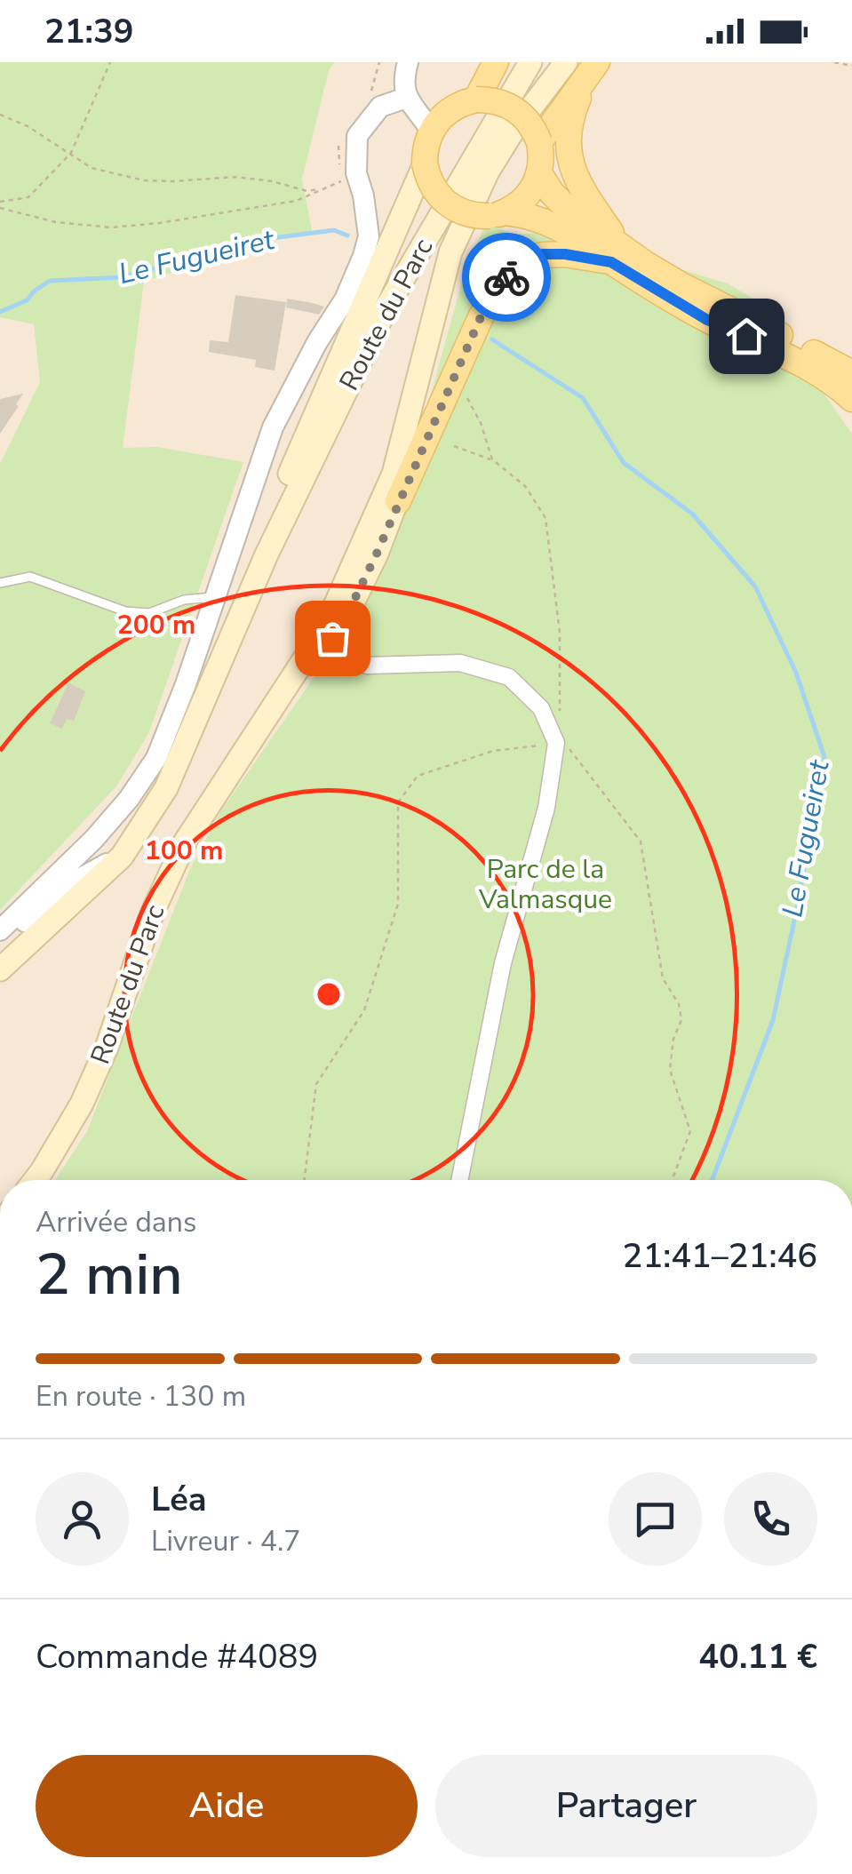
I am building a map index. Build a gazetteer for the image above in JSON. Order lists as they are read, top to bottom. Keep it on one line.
{"streets":{"main road":["Route du Parc"]},"water":["Le Fugueiret"],"parks":["Parc de la Valmasque"],"page":{"status":"21:39","heading":["2 min","Arrivée dans","21:41–21:46"],"panel":["Léa","Livreur · 4.7","Commande #4089","40.11 €"],"bar":"En route · 130 m","buttons":["Aide","Partager"]},"rings":["200 m","100 m"]}
